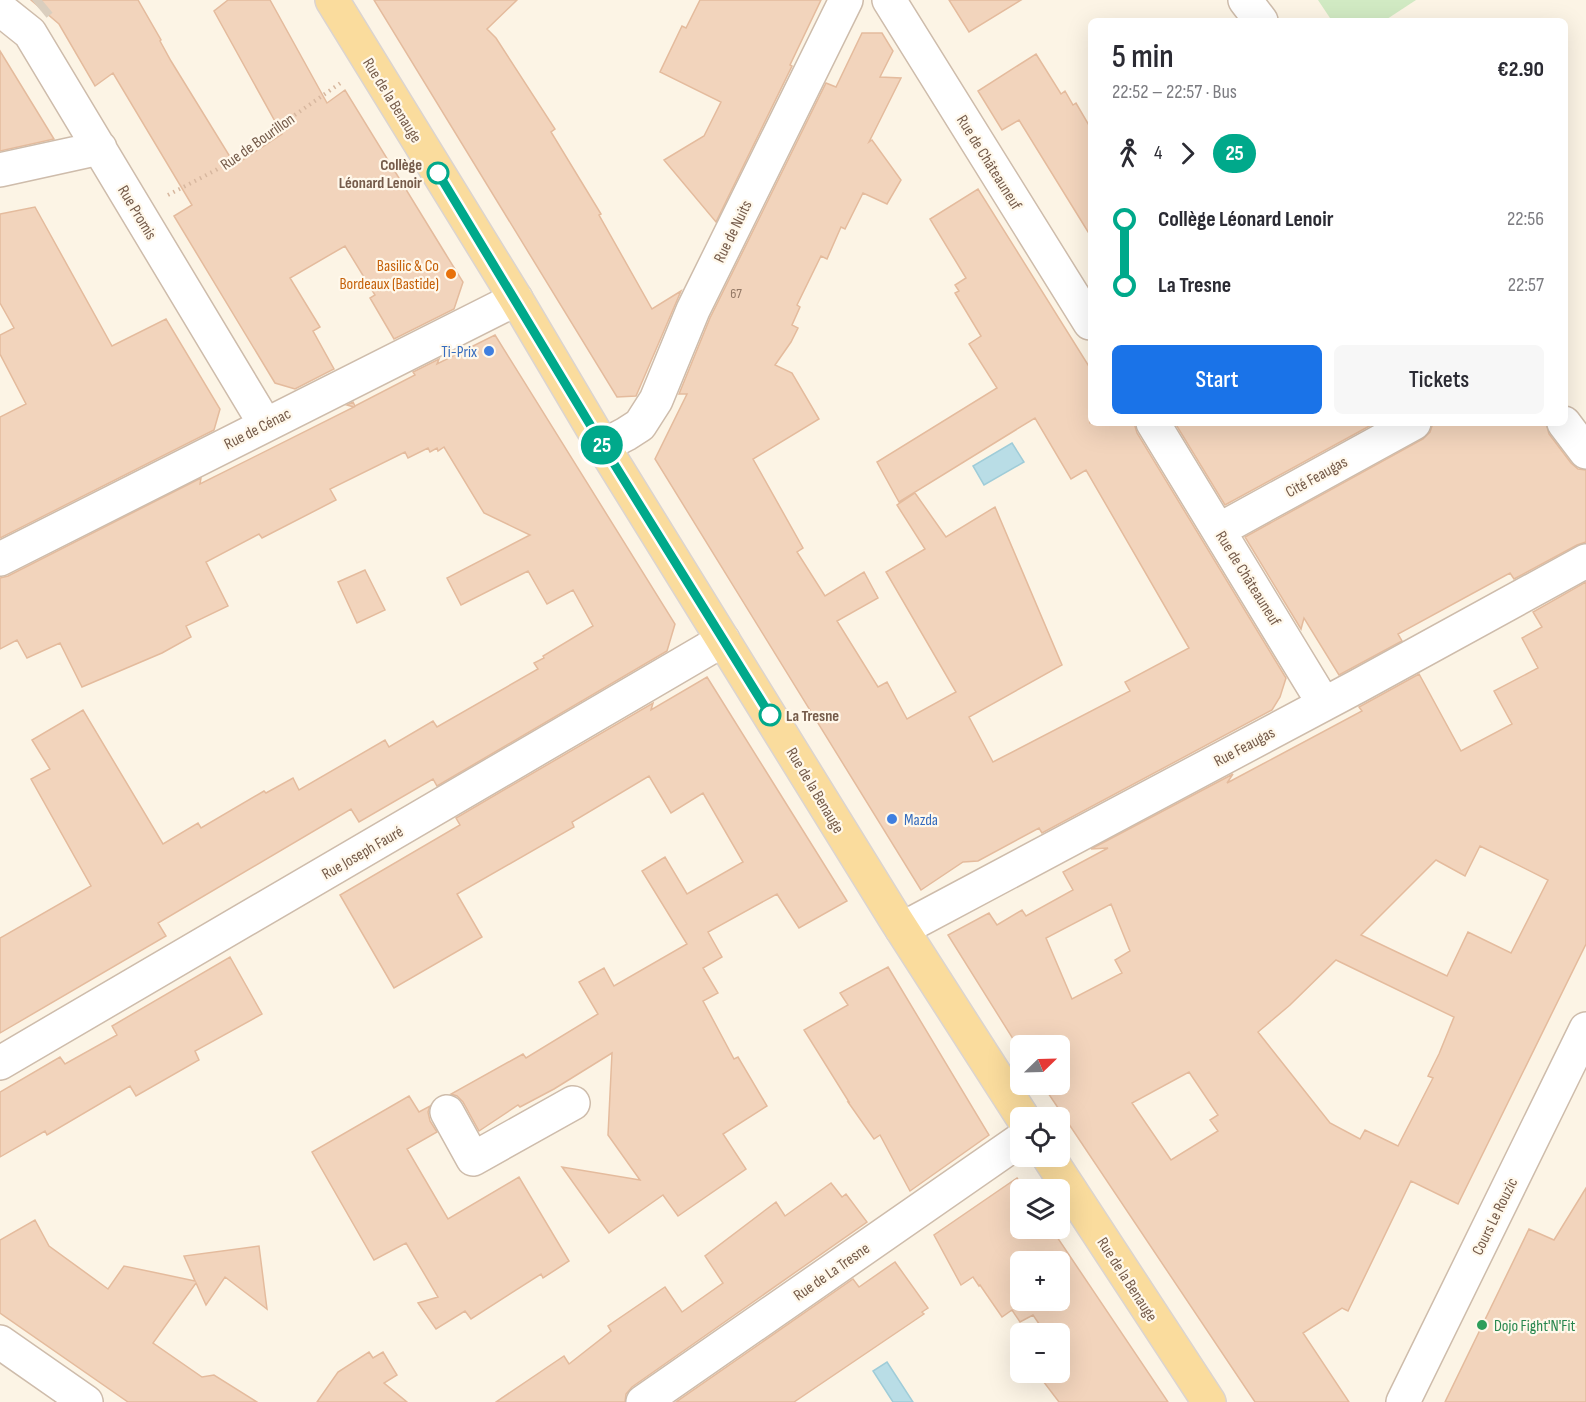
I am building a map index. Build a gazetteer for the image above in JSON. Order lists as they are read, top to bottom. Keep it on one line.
{"streets":{"main road":["Rue de la Benauge"],"street":["Rue de Châteauneuf","Rue Promis","Rue de Nuits","Rue de Cénac","Cité Feaugas","Rue Feaugas","Rue Joseph Fauré","Cours Le Rouzic","Rue de La Tresne"],"path":["Rue de Bourillon"]},"crossings":[["Rue de la Benauge","Rue de Bourillon"],["Rue de la Benauge","Rue de Nuits"],["Rue de la Benauge","Rue de Cénac"],["Rue de la Benauge","Rue Feaugas"],["Rue de la Benauge","Rue Joseph Fauré"],["Rue de Bourillon","Rue Promis"],["Rue de Châteauneuf","Cité Feaugas"],["Rue de Châteauneuf","Rue Feaugas"],["Rue Promis","Rue de Cénac"]],"places":["Collège Léonard Lenoir","Basilic & Co Bordeaux (Bastide)","Ti-Prix","La Tresne","Mazda","Dojo Fight'N'Fit"],"lines":["bus line 25"],"house_numbers":["67"],"north":"top right","page":{"on_map":"25","heading":["5 min","22:52 – 22:57 · Bus","€2.90"],"legs":["4","25"],"list":[{"name":"Collège Léonard Lenoir","value":"22:56"},{"name":"La Tresne","value":"22:57"}],"buttons":["Start","Tickets"],"map_buttons":["+","−"]}}
